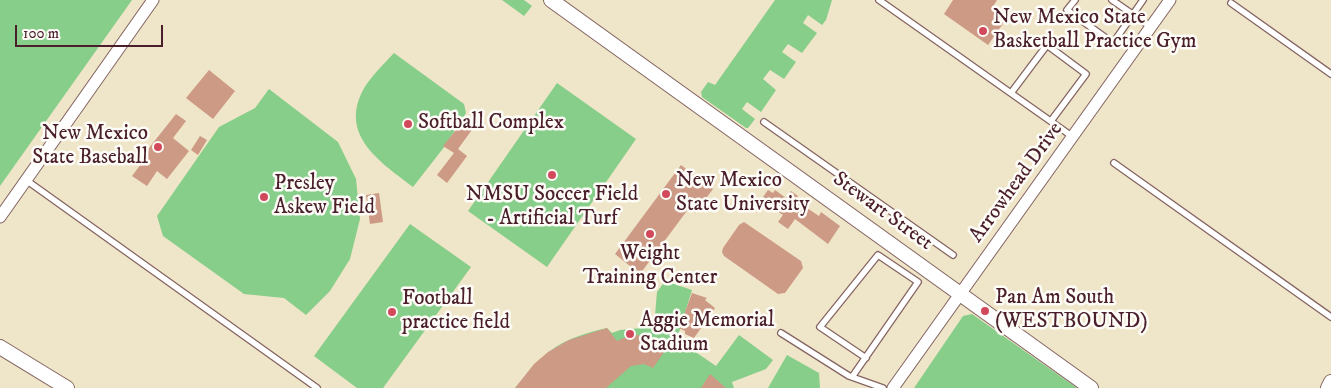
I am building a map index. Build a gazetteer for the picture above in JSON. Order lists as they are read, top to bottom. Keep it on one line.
{"streets":{"street":["Arrowhead Drive","Stewart Street"]},"crossings":[["Arrowhead Drive","Stewart Street"]],"places":["New Mexico State Basketball Practice Gym","Softball Complex","New Mexico State Baseball","NMSU Soccer Field - Artificial Turf","New Mexico State University","Presley Askew Field","Weight Training Center","Pan Am South (WESTBOUND)","Football practice field","Aggie Memorial Stadium"],"scale_bar":"100 m"}
